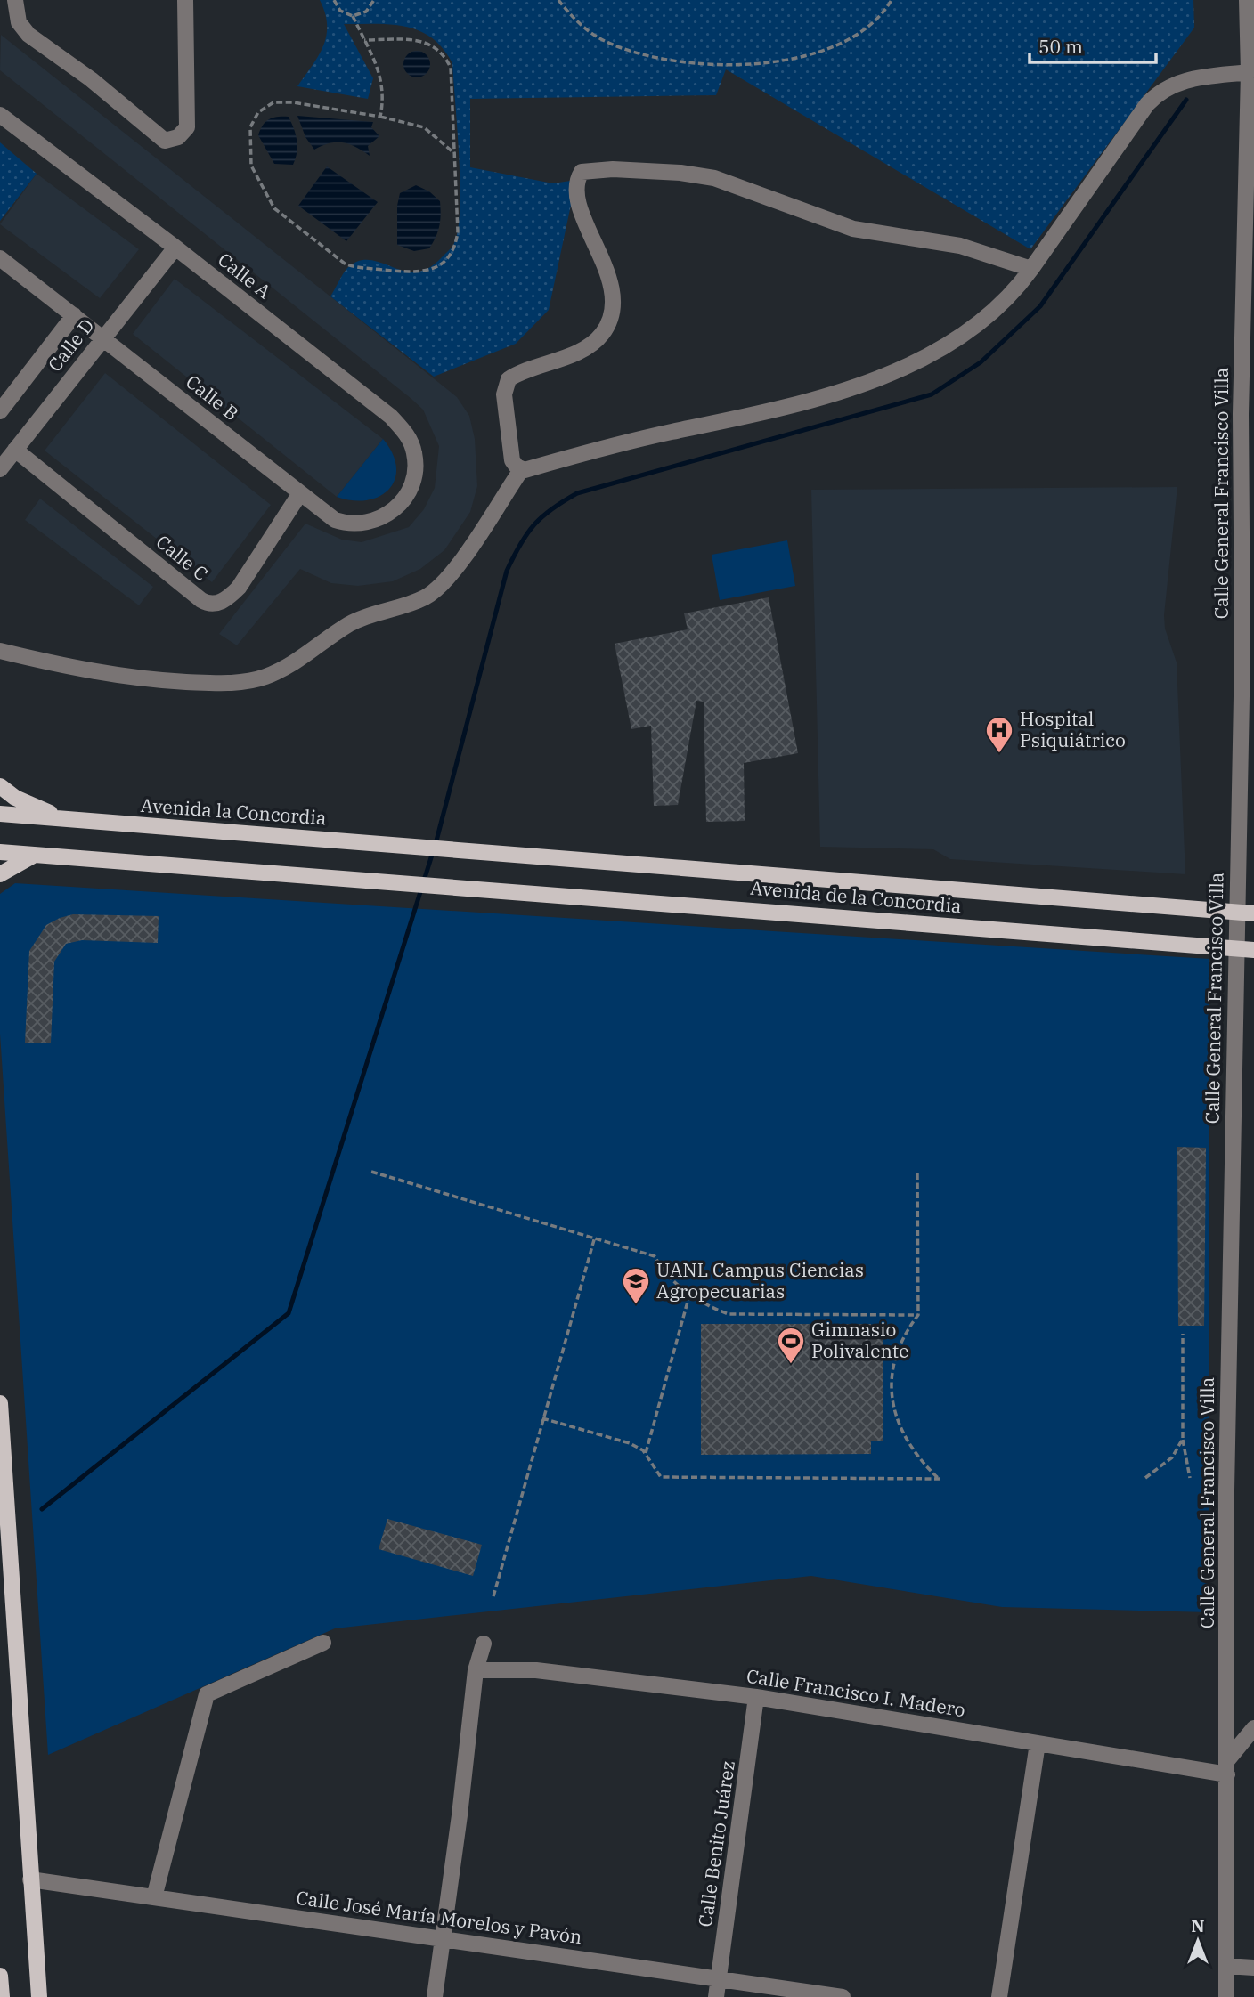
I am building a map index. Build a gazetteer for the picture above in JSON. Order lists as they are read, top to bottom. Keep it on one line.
{"streets":{"main road":["Avenida la Concordia","Avenida de la Concordia"],"street":["Calle A","Calle D","Calle B","Calle General Francisco Villa","Calle C","Calle Francisco I. Madero","Calle Benito Juárez","Calle José María Morelos y Pavón"]},"crossings":[["Calle A","Calle D"],["Calle A","Calle B"],["Calle D","Calle B"],["Calle D","Calle C"],["Calle B","Calle C"],["Calle General Francisco Villa","Avenida de la Concordia"],["Calle General Francisco Villa","Calle Francisco I. Madero"],["Avenida la Concordia","Avenida de la Concordia"],["Calle Francisco I. Madero","Calle Benito Juárez"],["Calle Benito Juárez","Calle José María Morelos y Pavón"]],"places":{"hospital":["Hospital Psiquiátrico"],"school or university":["UANL Campus Ciencias Agropecuarias"],"sports":["Gimnasio Polivalente"]},"scale_bar":"50 m","north":"top"}
